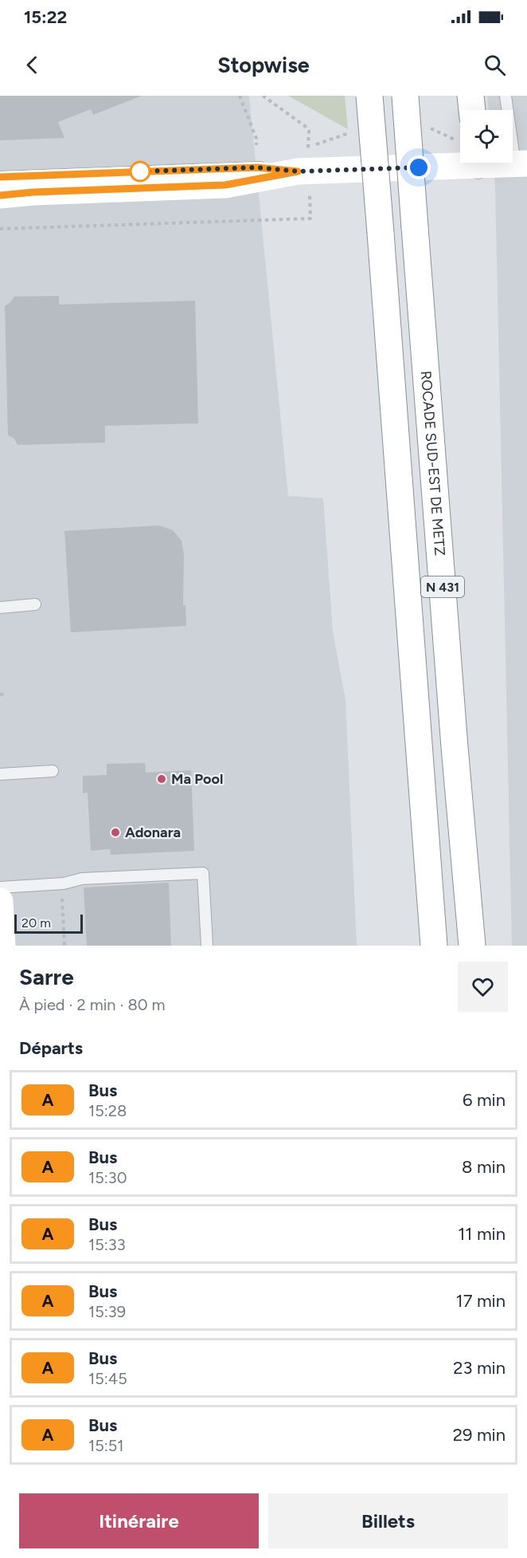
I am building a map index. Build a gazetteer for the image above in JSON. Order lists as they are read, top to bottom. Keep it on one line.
{"streets":{"main road":["ROCADE SUD-EST DE METZ","N 431"]},"places":["Ma Pool","Adonara"],"lines":["bus line A"],"scale_bar":"20 m","page":{"status":"15:22","header":"Stopwise","scale":"20 m","heading":[["Sarre","À pied · 2 min · 80 m"],"Départs"],"list":[{"mark":"A","name":"Bus","note":"15:28","value":"6 min"},{"mark":"A","name":"Bus","note":"15:30","value":"8 min"},{"mark":"A","name":"Bus","note":"15:33","value":"11 min"},{"mark":"A","name":"Bus","note":"15:39","value":"17 min"},{"mark":"A","name":"Bus","note":"15:45","value":"23 min"},{"mark":"A","name":"Bus","note":"15:51","value":"29 min"}],"buttons":["Itinéraire","Billets"]}}
